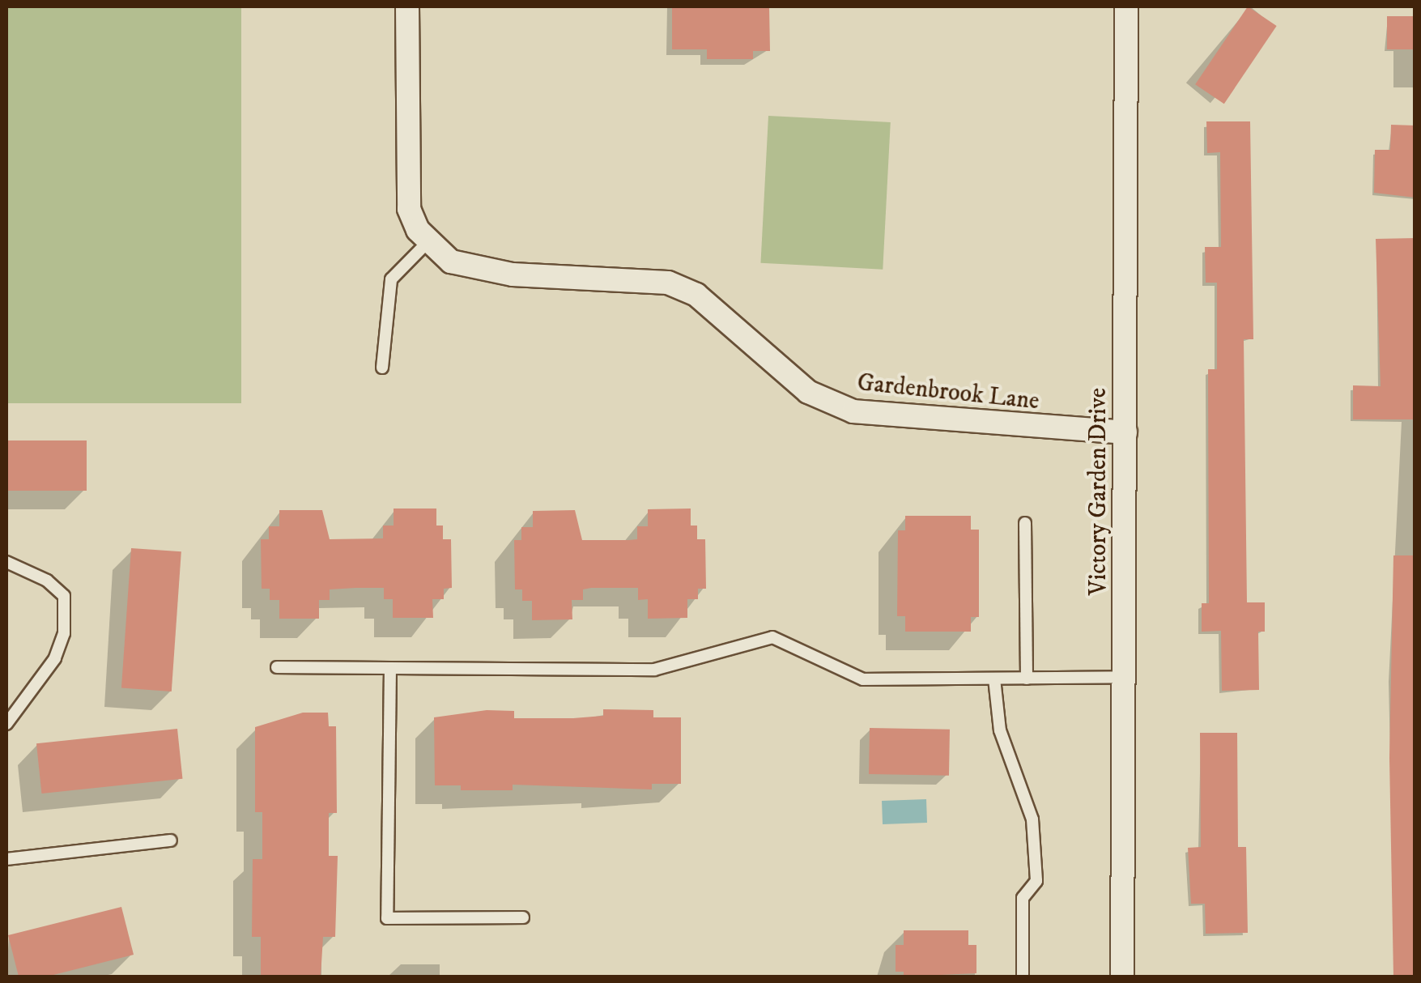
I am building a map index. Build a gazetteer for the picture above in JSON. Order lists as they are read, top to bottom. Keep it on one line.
{"streets":{"street":["Gardenbrook Lane","Victory Garden Drive"]},"crossings":[["Gardenbrook Lane","Victory Garden Drive"]]}
